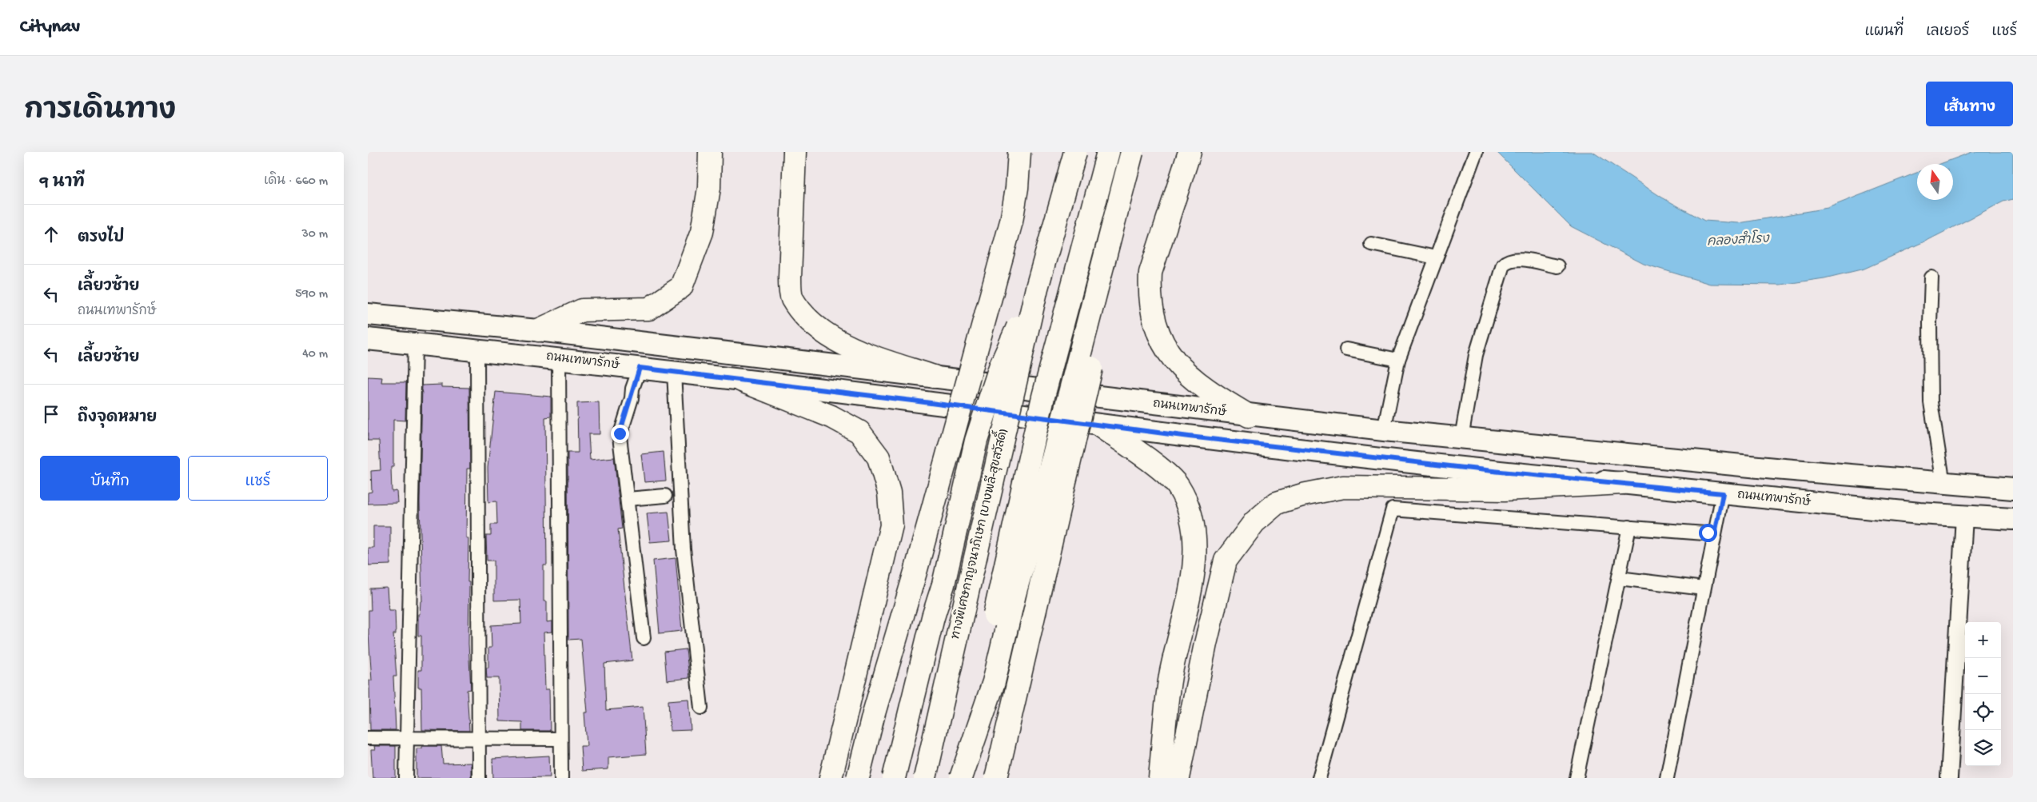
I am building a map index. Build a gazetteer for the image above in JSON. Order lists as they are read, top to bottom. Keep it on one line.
{"streets":{"highway":["ทางพิเศษกาญจนาภิเษก (บางพลี-สุขสวัสดิ์)"],"main road":["ถนนเทพารักษ์"]},"water":["คลองสำโรง"],"north":"top","page":{"header":"Citynav","nav":["แผนที่","เลเยอร์","แชร์"],"title":"การเดินทาง","buttons":["เส้นทาง",["บันทึก","แชร์"]],"heading":["9 นาที","เดิน · 660 m"],"list":[["ตรงไป","30 m"],["เลี้ยวซ้าย","ถนนเทพารักษ์","590 m"],["เลี้ยวซ้าย","40 m"],"ถึงจุดหมาย"],"map_buttons":["+","−"]}}
